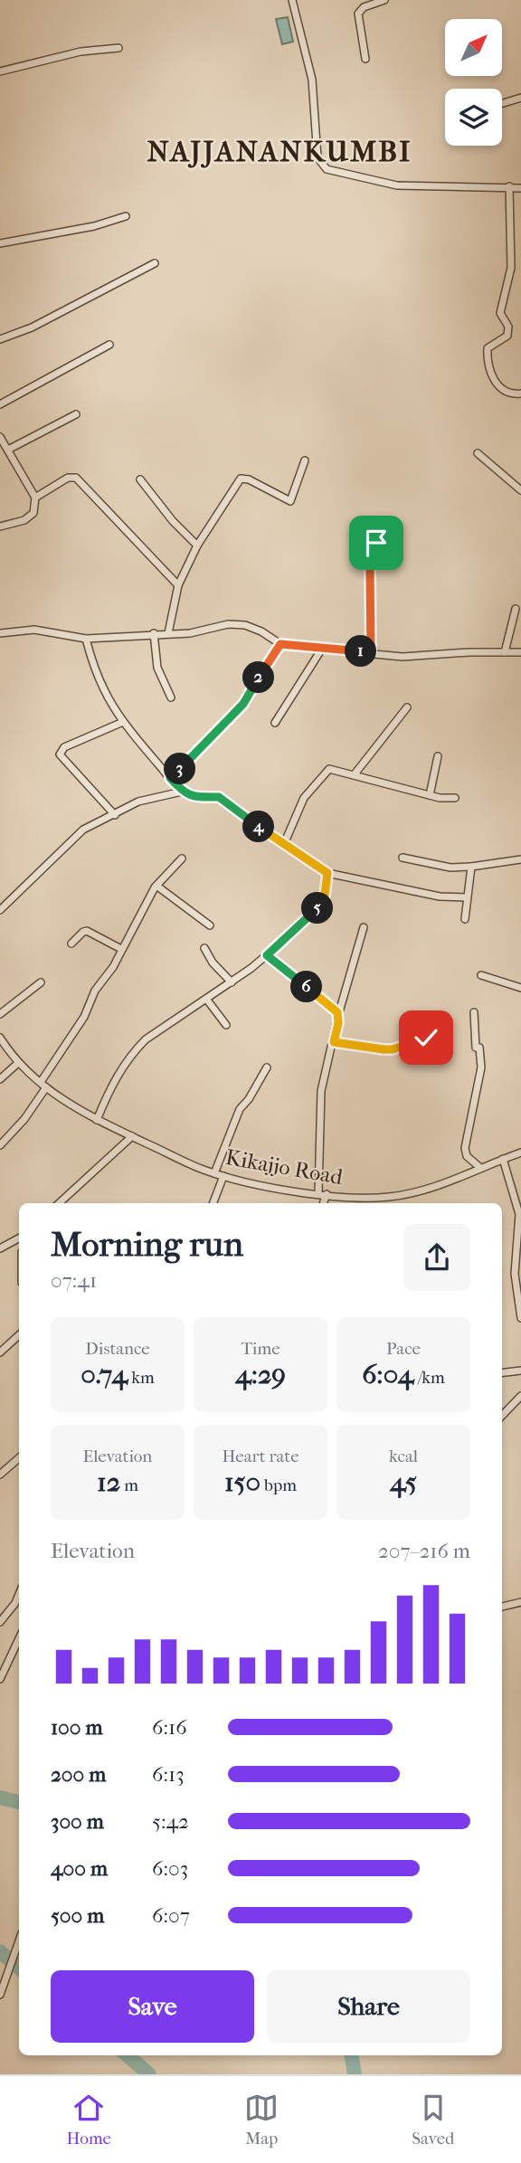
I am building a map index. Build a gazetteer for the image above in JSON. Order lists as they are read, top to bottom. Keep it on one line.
{"streets":{"street":["Kikajjo Road"]},"districts":["NAJJANANKUMBI"],"north":"top right","page":{"pins":["1","2","3","4","5","6"],"heading":["Morning run","07:41"],"stats":[["Distance","0.74 km"],["Time","4:29"],["Pace","6:04 /km"],["Elevation","12 m"],["Heart rate","150 bpm"],["kcal","45"]],"chart":["Elevation","207–216 m"],"list":[{"name":"100 m","note":"6:16"},{"name":"200 m","note":"6:13"},{"name":"300 m","note":"5:42"},{"name":"400 m","note":"6:03"},{"name":"500 m","note":"6:07"}],"buttons":["Save","Share"],"tabs":["Home","Map","Saved"]}}
